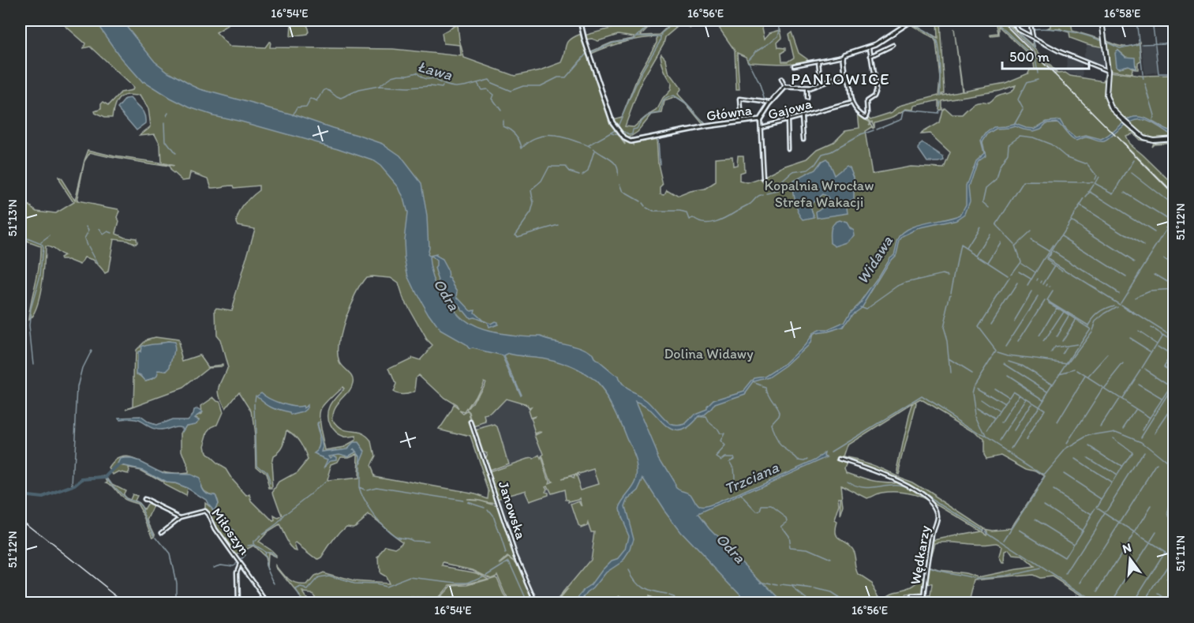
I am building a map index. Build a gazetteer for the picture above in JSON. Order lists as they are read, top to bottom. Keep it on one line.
{"streets":{"street":["Gajowa","Główna","Janowska","Miłoszyn","Wędkarzy"]},"districts":["PANIOWICE"],"water":["Ława","Widawa","Odra","Trzciana"],"parks":["Kopalnia Wrocław Strefa Wakacji","Dolina Widawy"],"scale_bar":"500 m","north":"top","coordinates":["16°54'E","16°56'E","16°58'E","51°13'N","51°12'N","51°11'N"]}
